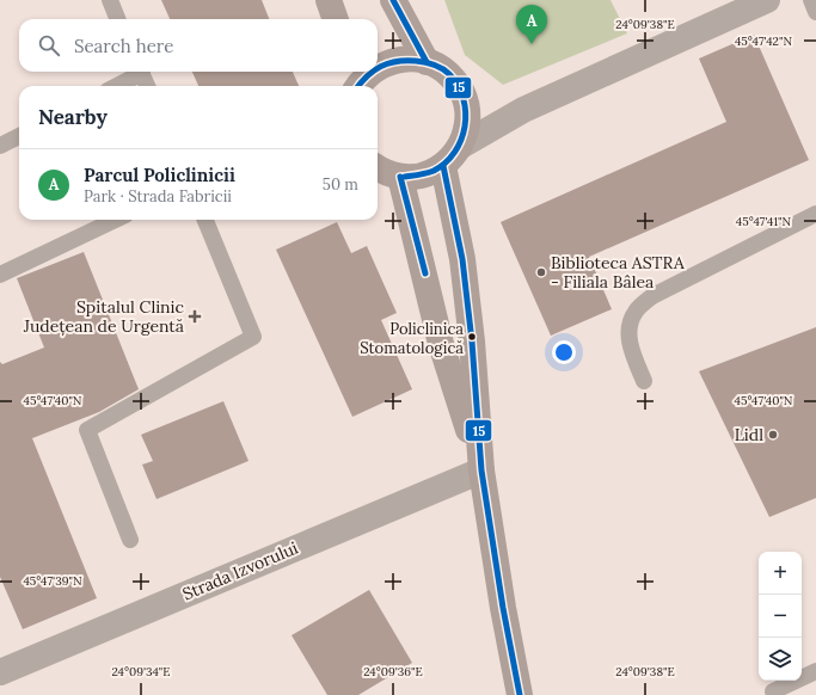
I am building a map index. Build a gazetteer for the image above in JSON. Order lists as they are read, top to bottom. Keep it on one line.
{"streets":{"street":["Strada Izvorului"]},"places":{"other":["Biblioteca ASTRA - Filiala Bâlea","Policlinica Stomatologică","Lidl"],"health":["Spitalul Clinic Județean de Urgentă"]},"lines":["transit line 15"],"page":{"pins":"A","search":"Search here","heading":"Nearby","list":[{"mark":"A","name":"Parcul Policlinicii","note":"Park · Strada Fabricii","value":"50 m"}],"map_buttons":["+","−"]},"coordinates":["24°09'38\"E","45°47'42\"N","45°47'41\"N","45°47'40\"N","45°47'39\"N","24°09'34\"E","24°09'36\"E"]}
